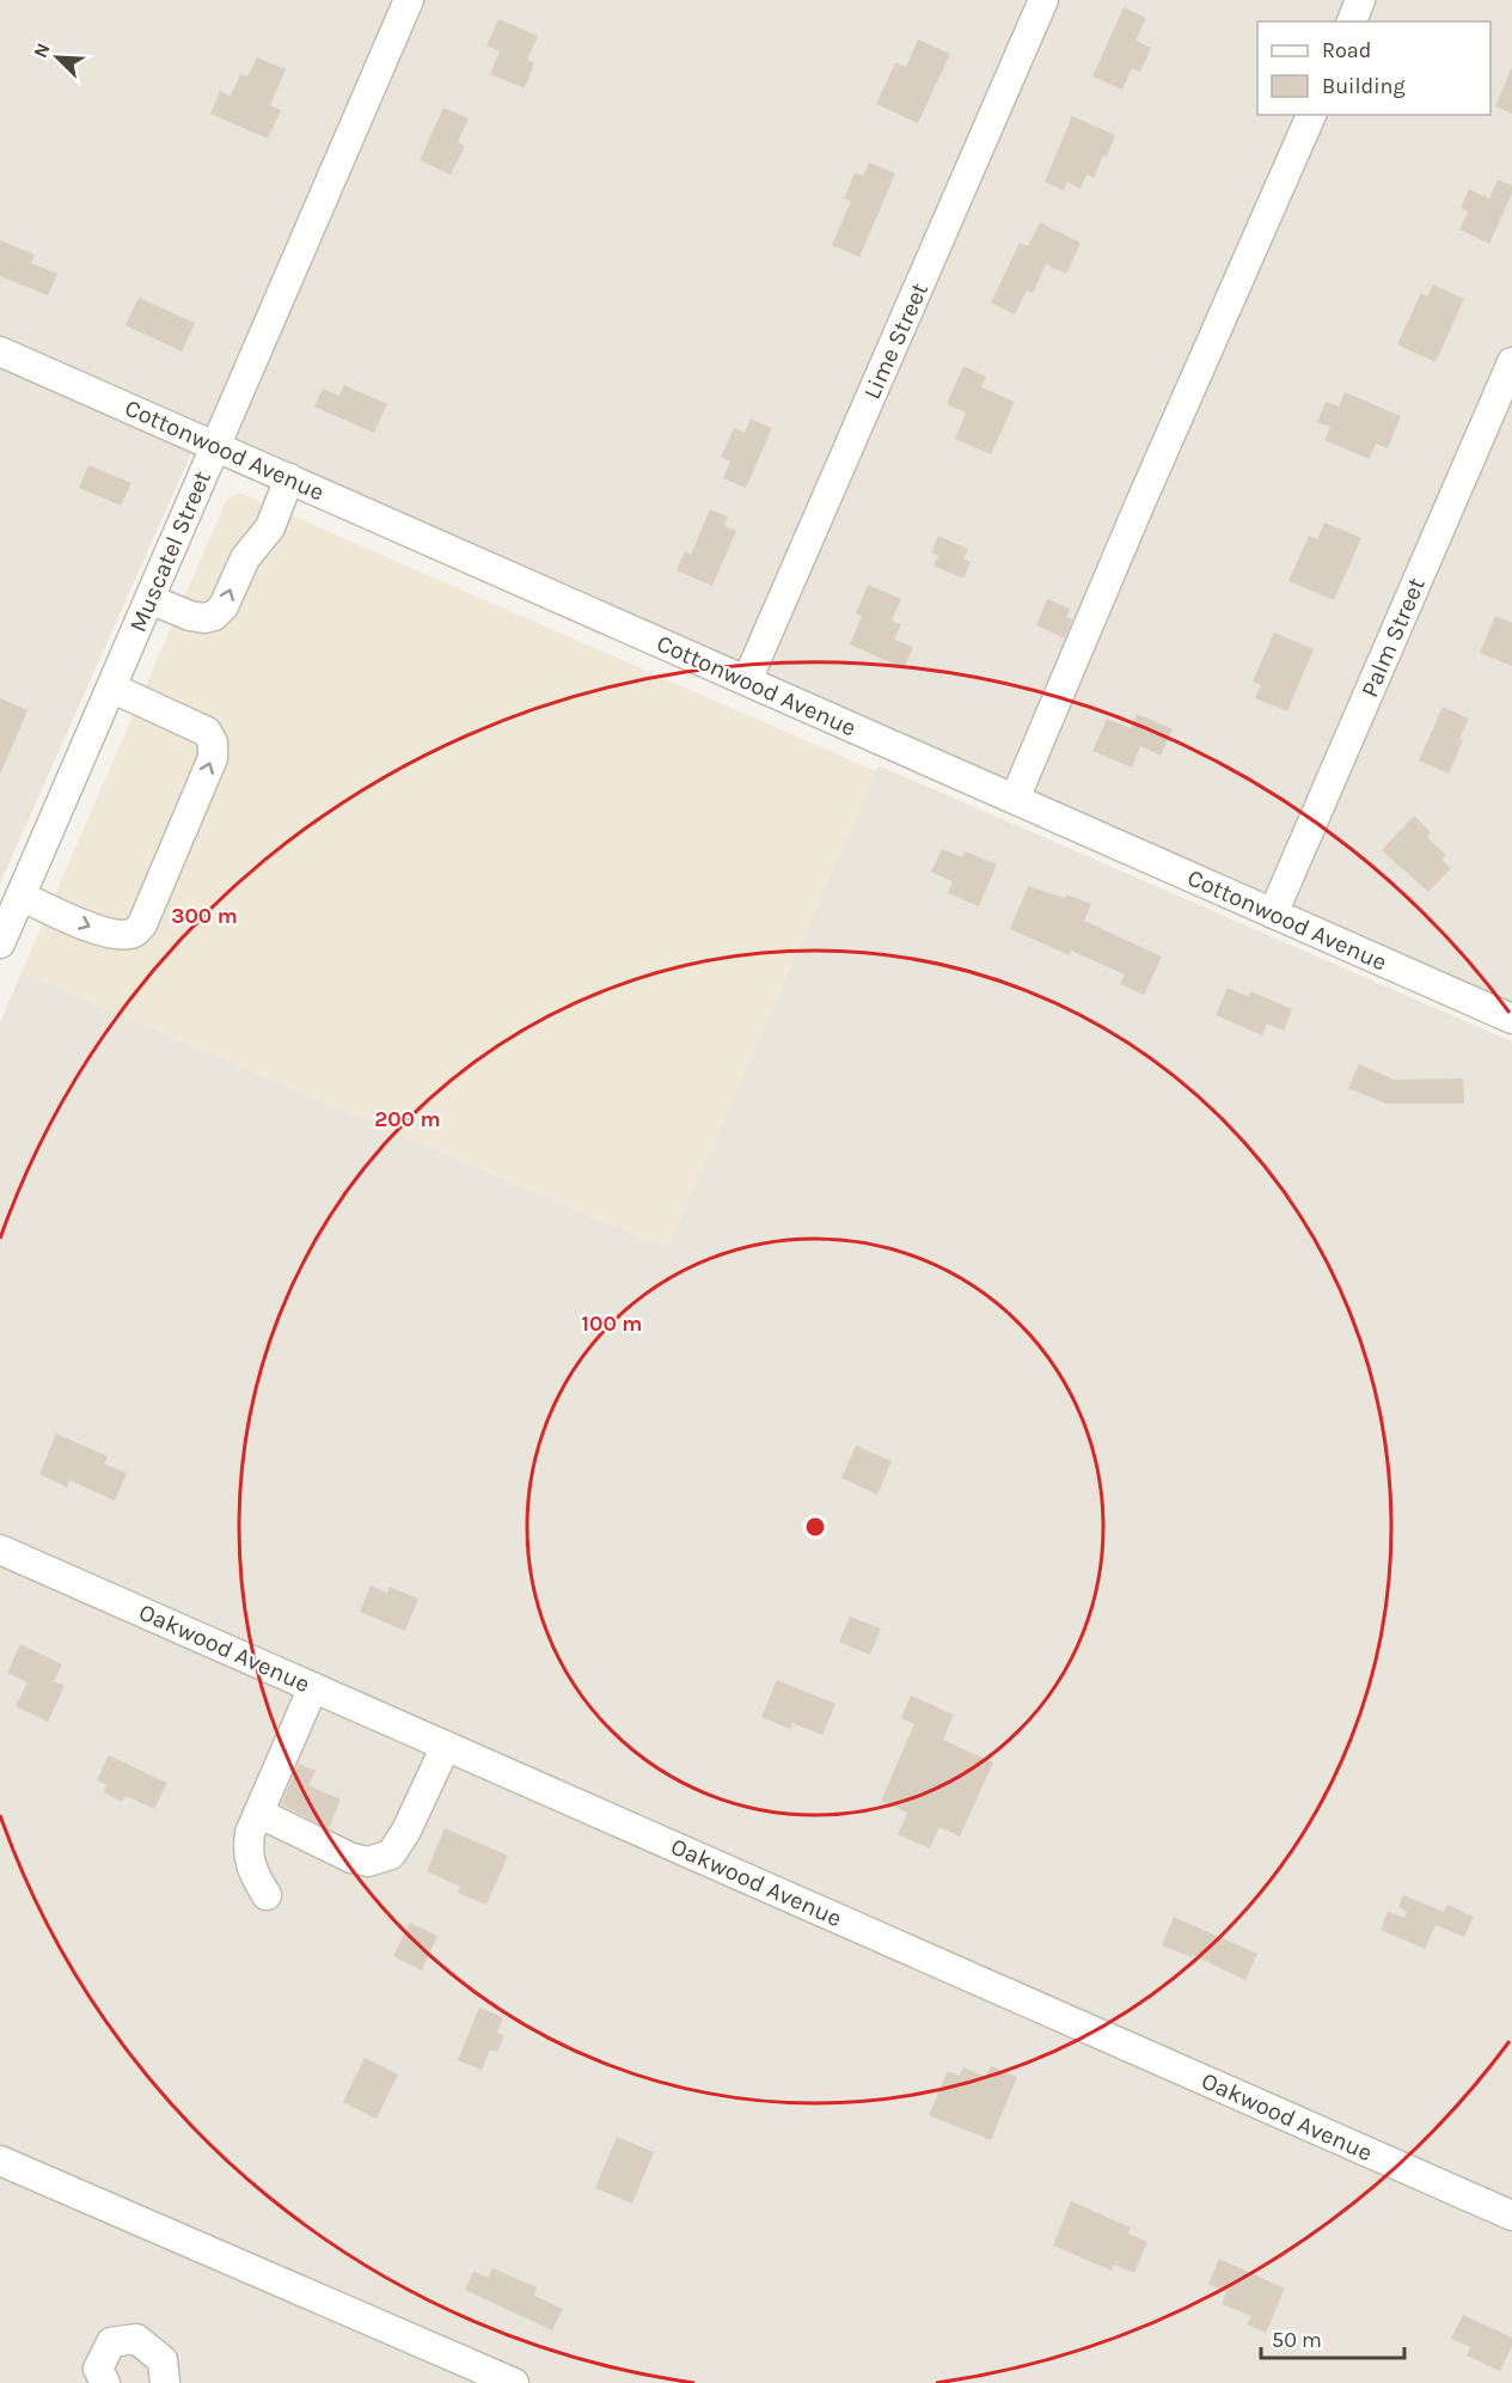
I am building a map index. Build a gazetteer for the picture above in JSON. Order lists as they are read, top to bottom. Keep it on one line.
{"streets":{"street":["Lime Street","Cottonwood Avenue","Muscatel Street","Palm Street","Oakwood Avenue"]},"crossings":[["Lime Street","Cottonwood Avenue"],["Cottonwood Avenue","Muscatel Street"],["Cottonwood Avenue","Palm Street"]],"legend":["Road","Building"],"scale_bar":"50 m","north":"top left","rings":["300 m","200 m","100 m"]}
